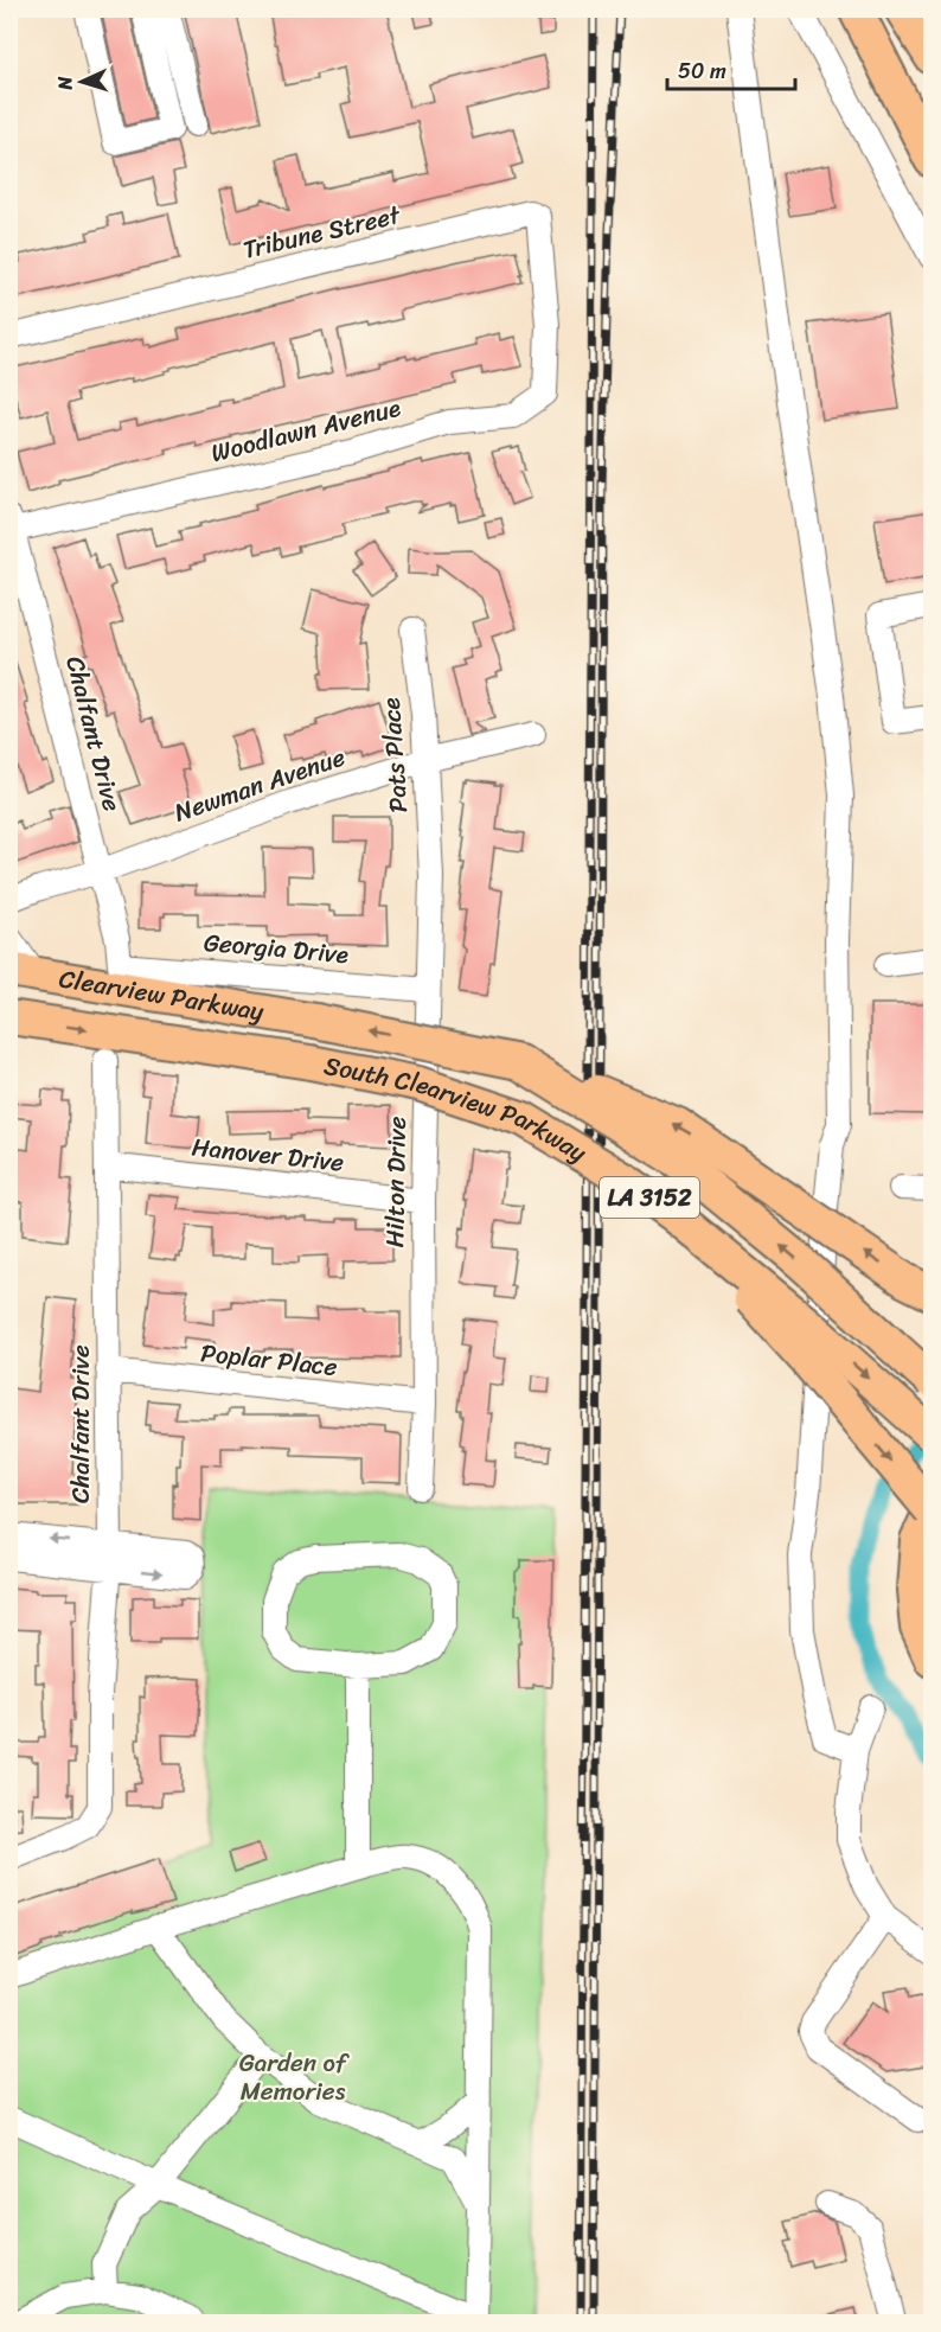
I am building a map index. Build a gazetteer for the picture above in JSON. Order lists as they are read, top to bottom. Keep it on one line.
{"streets":{"highway":["Clearview Parkway","South Clearview Parkway","LA 3152"],"street":["Tribune Street","Woodlawn Avenue","Chalfant Drive","Pats Place","Newman Avenue","Georgia Drive","Hanover Drive","Hilton Drive","Poplar Place"]},"crossings":[["Tribune Street","Woodlawn Avenue"],["Woodlawn Avenue","Chalfant Drive"],["Chalfant Drive","Newman Avenue"],["Chalfant Drive","Georgia Drive"],["Chalfant Drive","Hanover Drive"],["Chalfant Drive","Poplar Place"],["Pats Place","Newman Avenue"],["Pats Place","Hilton Drive"],["Georgia Drive","Hilton Drive"],["Clearview Parkway","South Clearview Parkway"],["Hanover Drive","Hilton Drive"],["Hilton Drive","Poplar Place"]],"parks":["Garden of Memories"],"scale_bar":"50 m","north":"left"}
